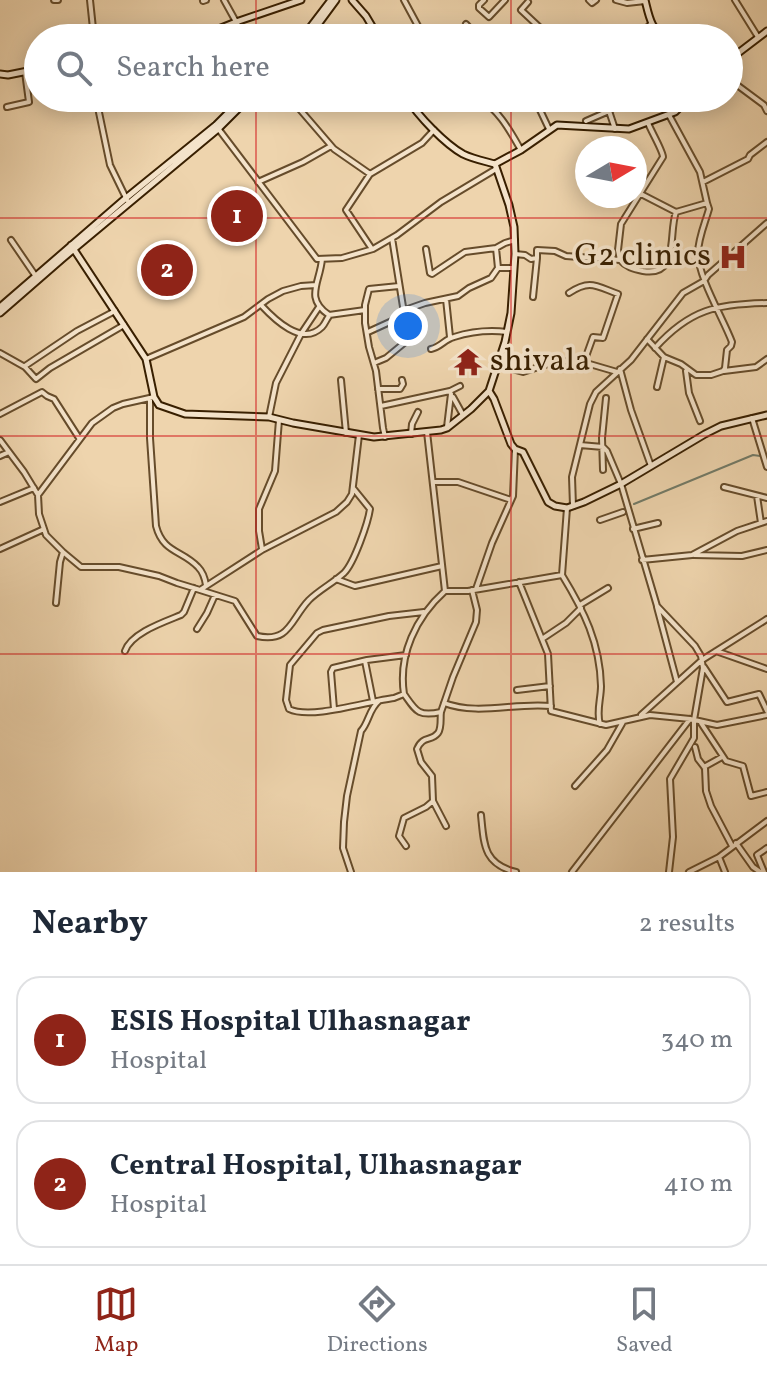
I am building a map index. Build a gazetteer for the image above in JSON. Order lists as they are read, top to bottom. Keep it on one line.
{"places":{"hospital":["G2 clinics"],"temple":["shivala"]},"north":"right","page":{"search":"Search here","pins":["1","2"],"heading":["Nearby","2 results"],"list":[{"mark":"1","name":"ESIS Hospital Ulhasnagar","note":"Hospital","value":"340 m"},{"mark":"2","name":"Central Hospital, Ulhasnagar","note":"Hospital","value":"410 m"}],"nav":["Map","Directions","Saved"]}}
